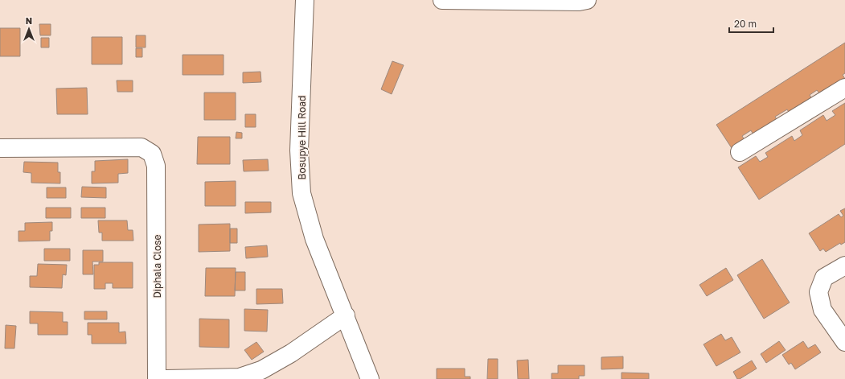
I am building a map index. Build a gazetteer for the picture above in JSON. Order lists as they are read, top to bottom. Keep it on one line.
{"streets":{"street":["Bosupye Hill Road","Diphala Close"]},"scale_bar":"20 m","north":"top"}
